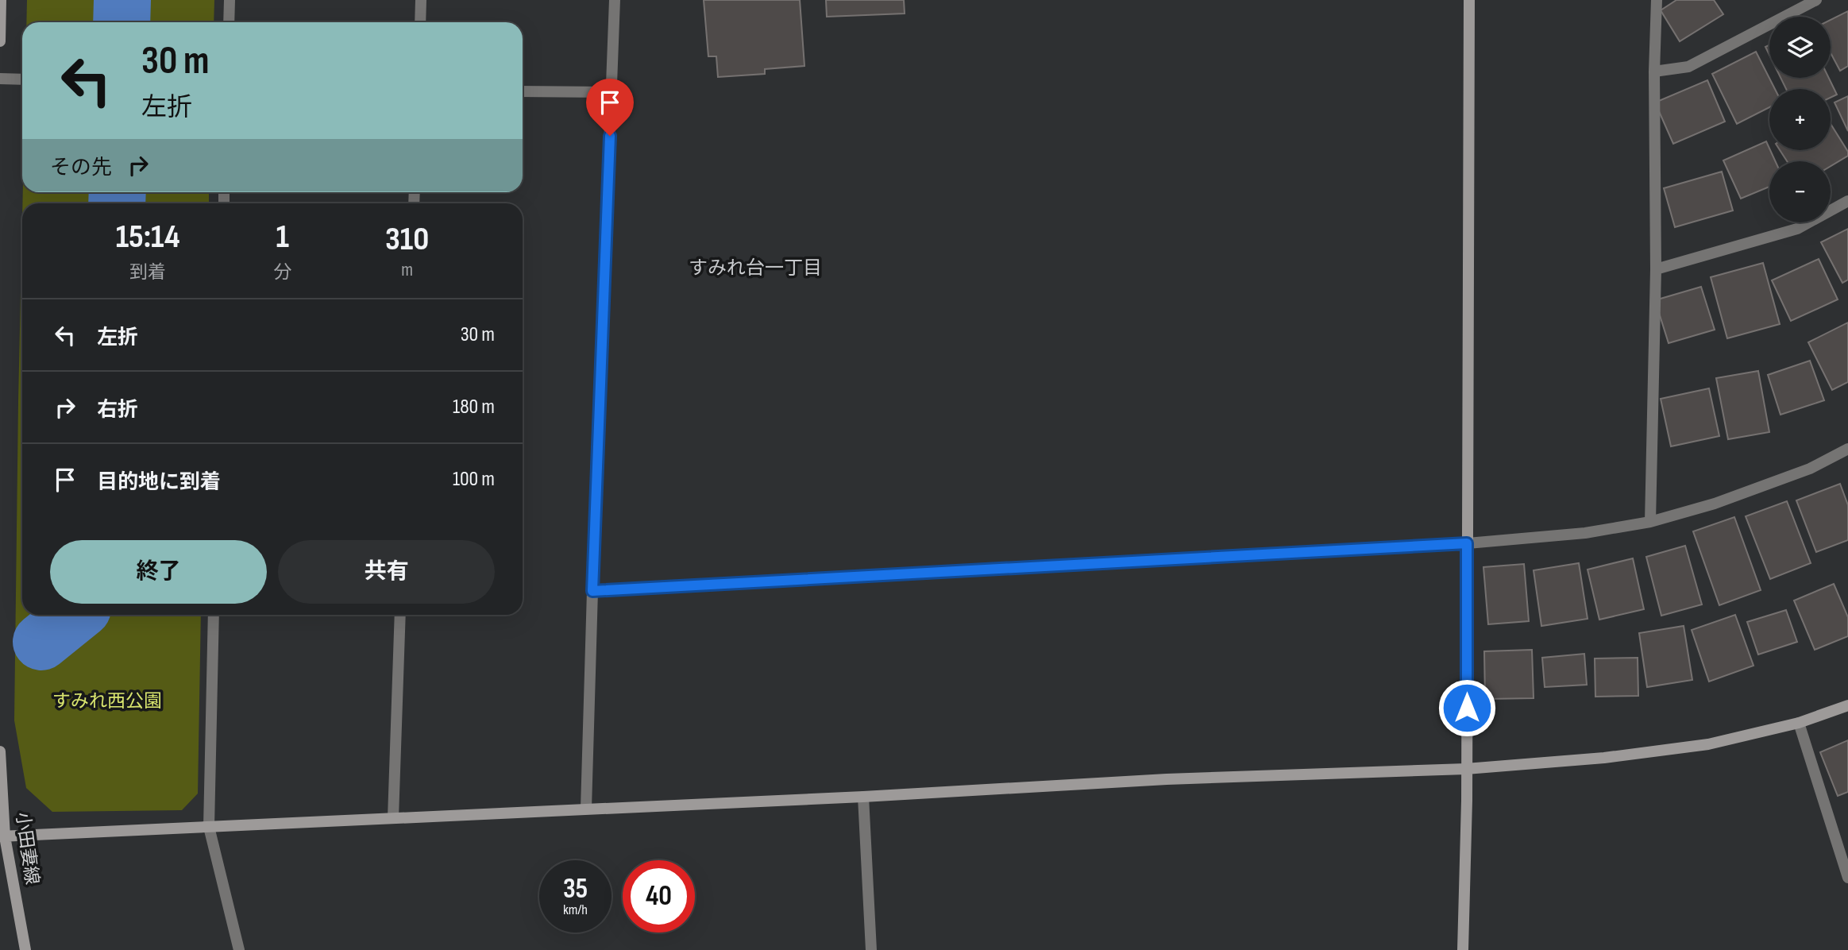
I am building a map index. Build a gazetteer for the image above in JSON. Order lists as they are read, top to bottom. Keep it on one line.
{"streets":{"street":["小田妻線"]},"districts":["すみれ台一丁目"],"parks":["すみれ西公園"],"page":{"map_buttons":["+","−"],"turn":["30 m","左折"],"then":"その先","eta":["15:14","到着","1","分","310","m"],"list":[{"name":"左折","value":"30 m"},{"name":"右折","value":"180 m"},{"name":"目的地に到着","value":"100 m"}],"buttons":["終了","共有"],"speed":"35 km/h","limit":"40"}}
